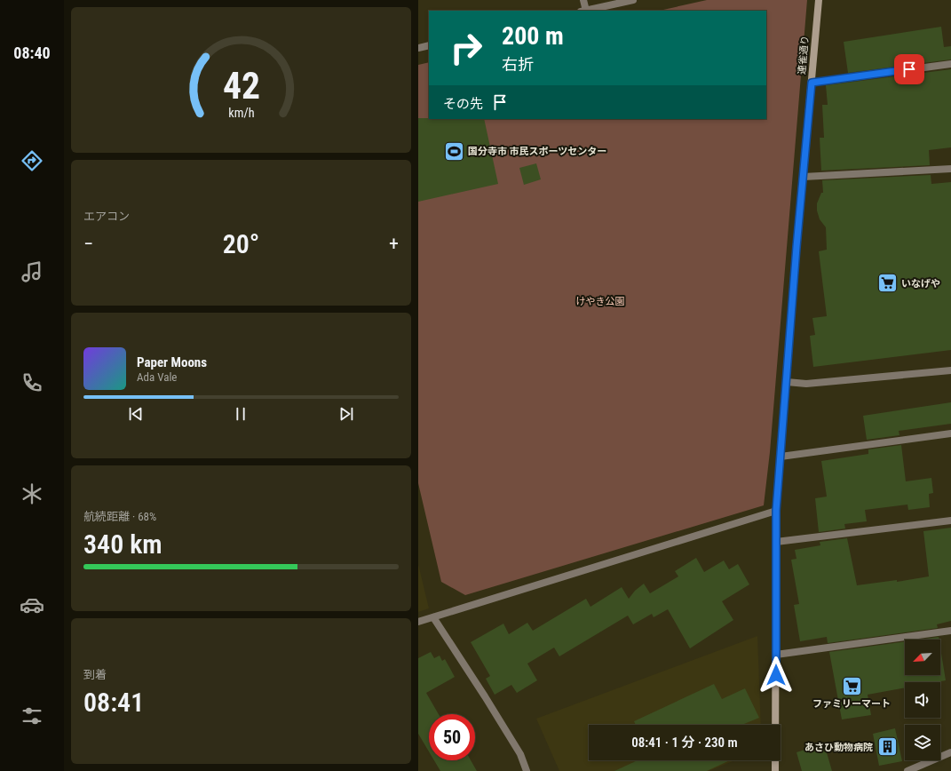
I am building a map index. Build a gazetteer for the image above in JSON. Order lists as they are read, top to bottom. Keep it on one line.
{"streets":{"main road":["連雀通り"]},"parks":["けやき公園"],"places":{"sports":["国分寺市 市民スポーツセンター"],"supermarket":["いなげや","ファミリーマート"],"building":["あさひ動物病院"]},"north":"bottom left","page":{"tabs":"08:40","turn":["200 m","右折"],"then":"その先","tile":["エアコン",["航続距離 · 68%","340 km"],["到着","08:41"]],"heat":["−","20°","+"],"song":["Paper Moons","Ada Vale"],"limit":"50","trip":"08:41 · 1 分 · 230 m","gauge":["42","km/h"]}}
